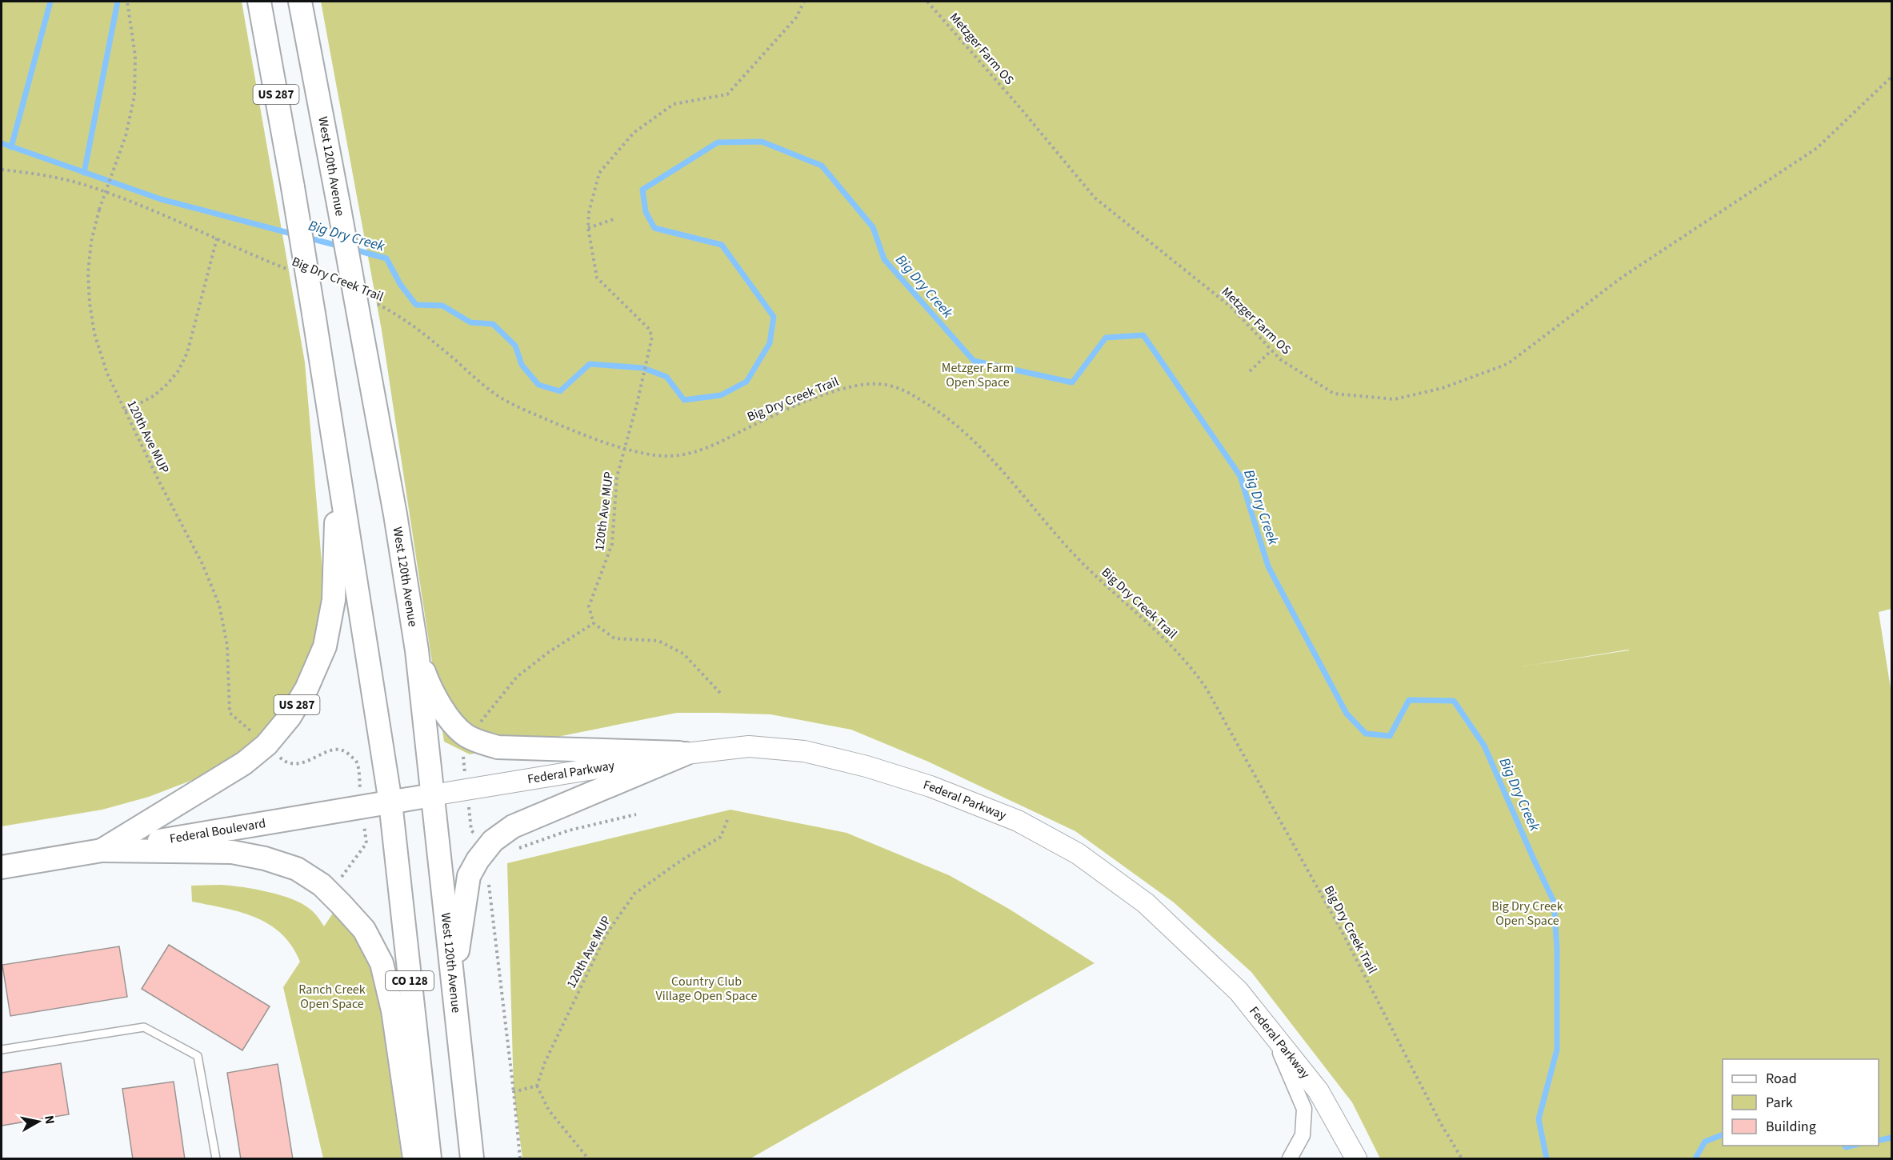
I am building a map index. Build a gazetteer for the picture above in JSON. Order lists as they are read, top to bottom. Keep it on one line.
{"streets":{"main road":["US 287","West 120th Avenue","Federal Parkway","Federal Boulevard","CO 128"],"path":["Metzger Farm OS","Big Dry Creek Trail","120th Ave MUP"]},"crossings":[["US 287","120th Ave MUP"],["US 287","Federal Boulevard"],["US 287","CO 128"],["West 120th Avenue","Federal Parkway"],["West 120th Avenue","Federal Boulevard"],["Big Dry Creek Trail","120th Ave MUP"],["Federal Parkway","Federal Boulevard"],["Federal Boulevard","CO 128"]],"water":["Big Dry Creek"],"parks":["Metzger Farm Open Space","Big Dry Creek Open Space","Country Club Village Open Space","Ranch Creek Open Space"],"legend":["Road","Park","Building"],"north":"right"}
